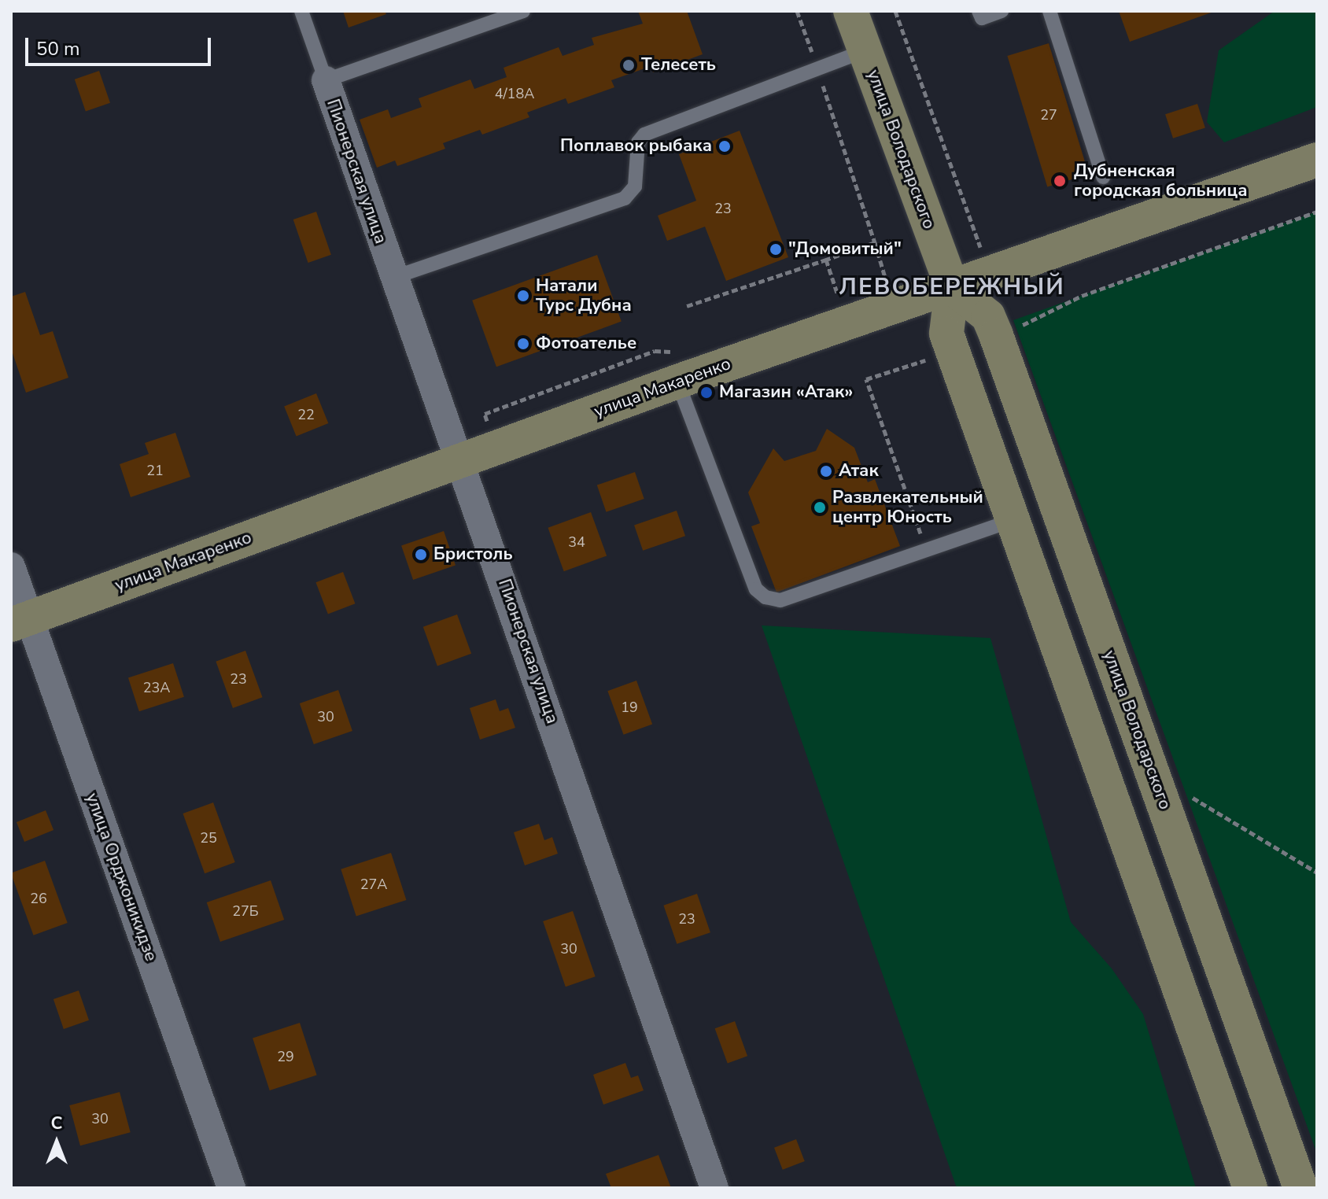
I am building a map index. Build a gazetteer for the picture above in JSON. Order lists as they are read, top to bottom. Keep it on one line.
{"streets":{"main road":["улица Володарского","улица Макаренко"],"street":["Пионерская улица","улица Орджоникидзе"]},"crossings":[["улица Володарского","улица Макаренко"],["Пионерская улица","улица Макаренко"],["улица Макаренко","улица Орджоникидзе"]],"districts":["ЛЕВОБЕРЕЖНЫЙ"],"places":["Телесеть","Поплавок рыбака","Дубненская городская больница","\"Домовитый\"","Натали Турс Дубна","Фотоателье","Магазин «Атак»","Атак","Развлекательный центр Юность","Бристоль"],"house_numbers":["4/18А","27","23","22","21","34","23","23А","19","30","25","27А","26","27Б","23","30","29","30"],"scale_bar":"50 m","north":"top"}
